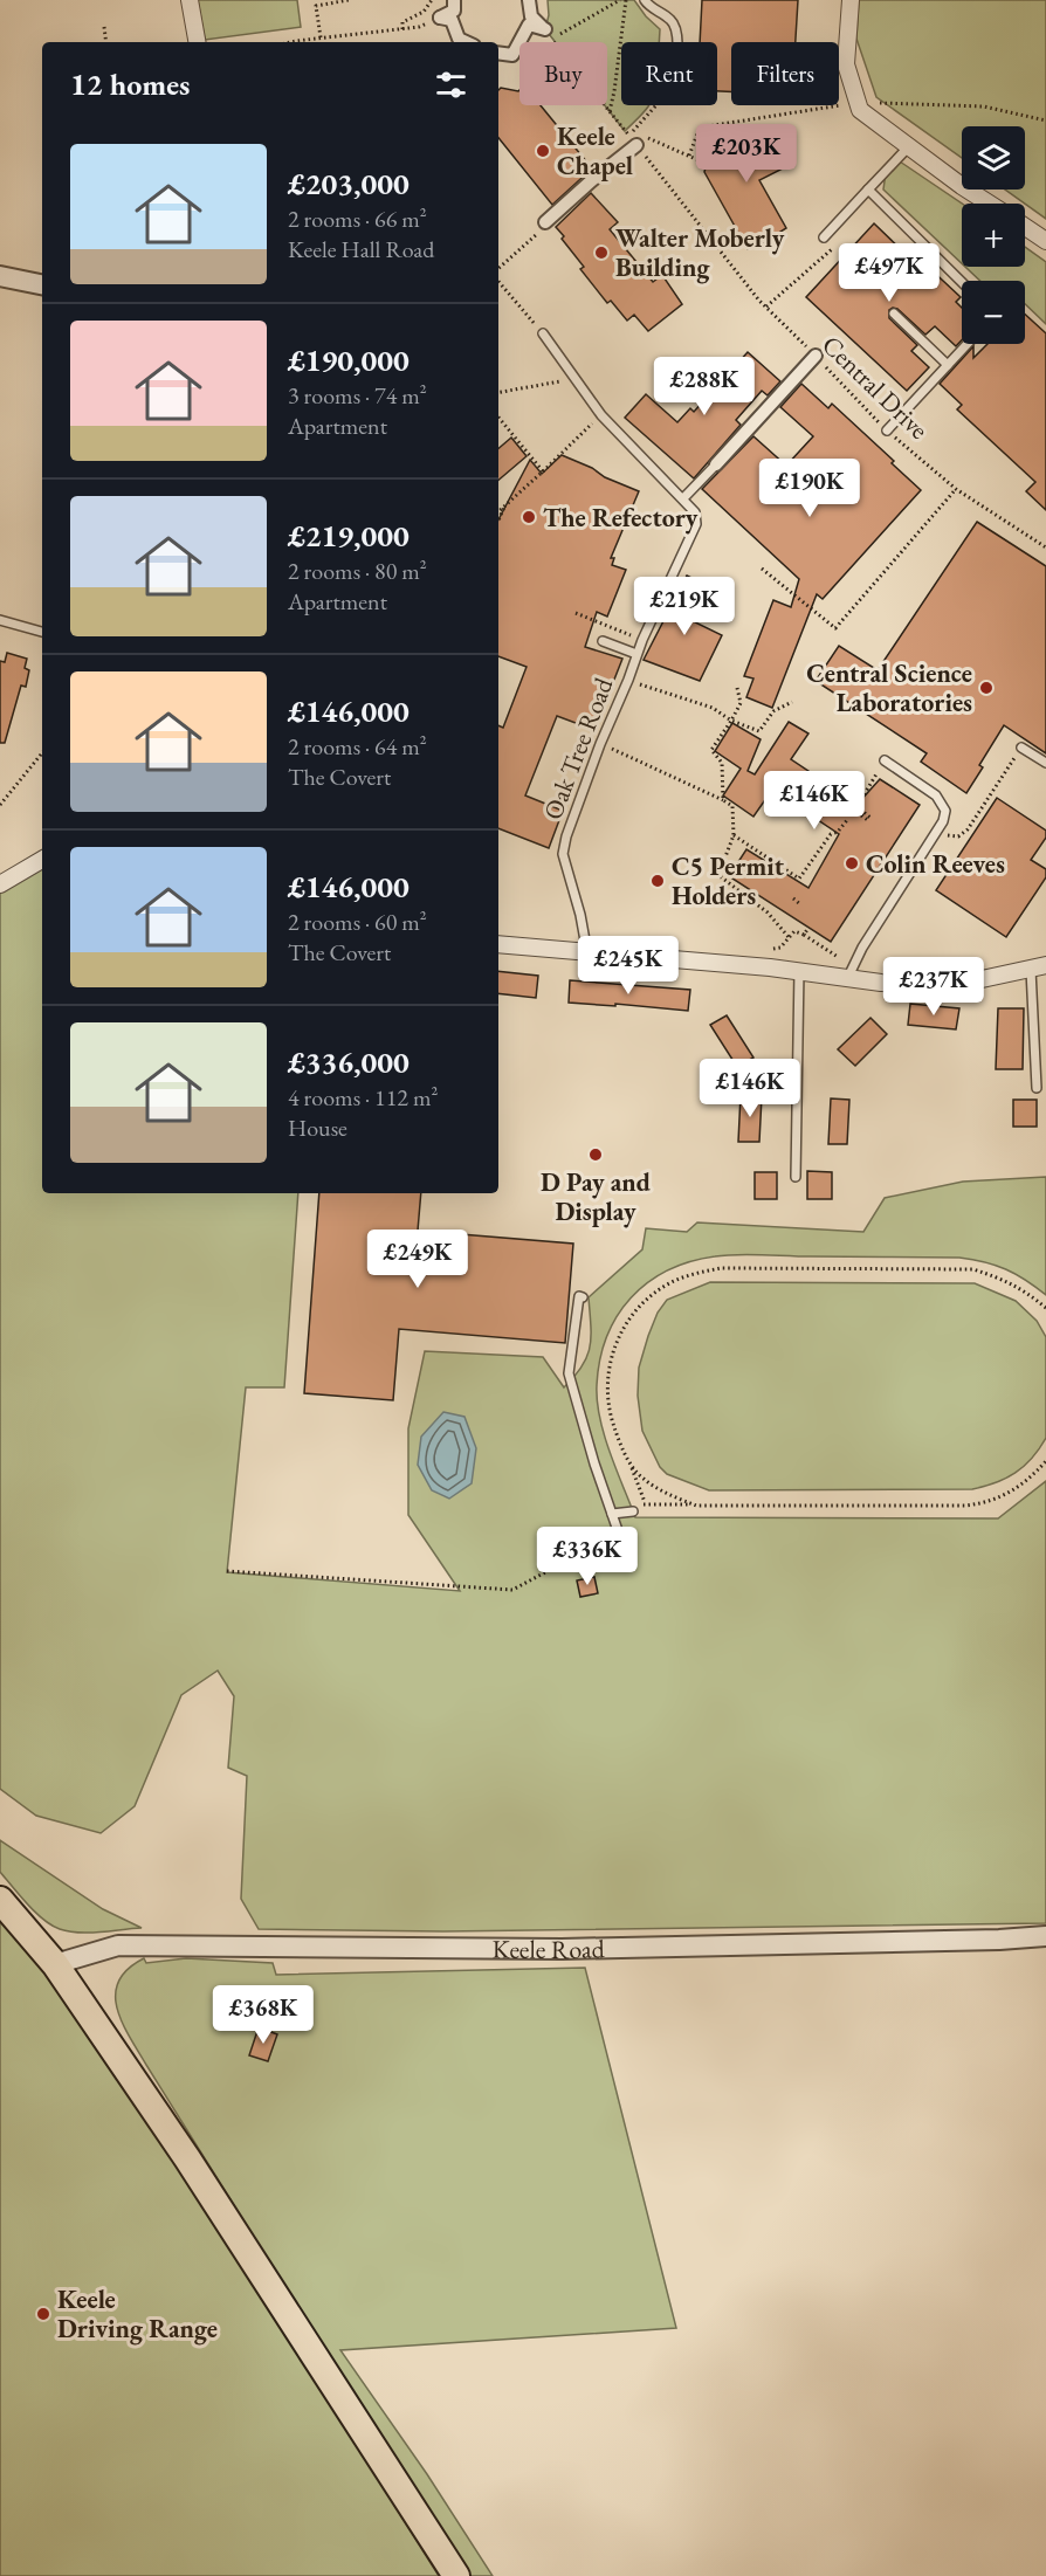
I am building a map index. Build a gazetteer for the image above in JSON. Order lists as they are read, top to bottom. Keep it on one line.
{"streets":{"street":["Keele Road"],"lane":["Oak Tree Road"],"path":["Central Drive"]},"places":["Keele Chapel","Walter Moberly Building","The Refectory","Central Science Laboratories","Colin Reeves","C5 Permit Holders","D Pay and Display","Keele Driving Range"],"page":{"chip":["Buy","Rent","Filters"],"heading":"12 homes","price":["£203K","£497K","£288K","£190K","£219K","£146K","£245K","£237K","£146K","£249K","£336K","£368K"],"map_buttons":["+","−"],"list":[{"name":"£203,000","note":"2 rooms · 66 m² · Keele Hall Road"},{"name":"£190,000","note":"3 rooms · 74 m² · Apartment"},{"name":"£219,000","note":"2 rooms · 80 m² · Apartment"},{"name":"£146,000","note":"2 rooms · 64 m² · The Covert"},{"name":"£146,000","note":"2 rooms · 60 m² · The Covert"},{"name":"£336,000","note":"4 rooms · 112 m² · House"}]}}
